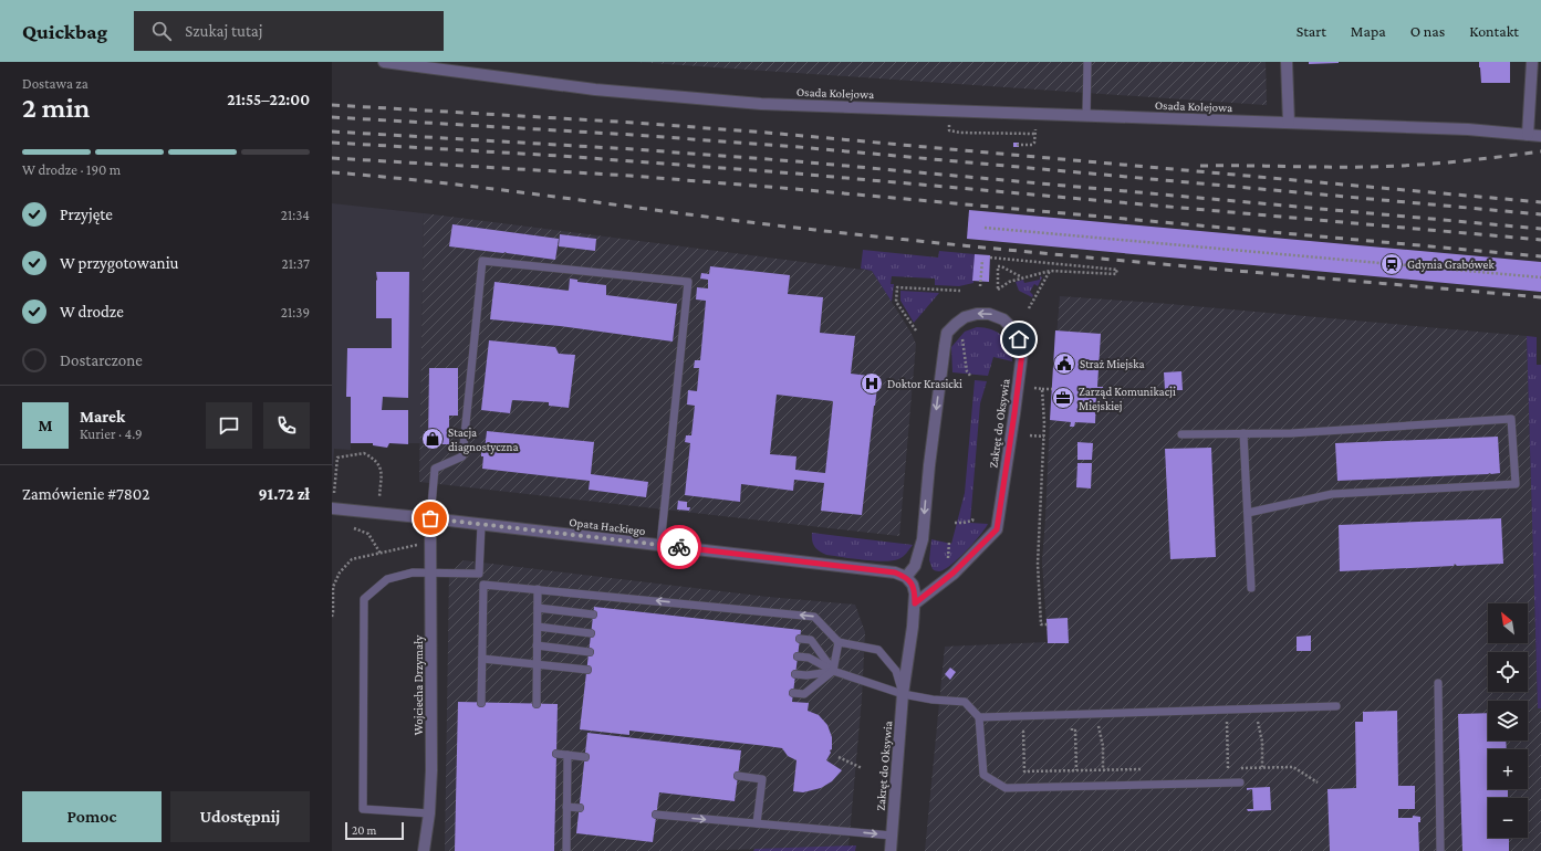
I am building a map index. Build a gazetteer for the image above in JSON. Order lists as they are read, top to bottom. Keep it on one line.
{"streets":{"street":["Osada Kolejowa","Zakręt do Oksywia","Opata Hackiego","Wojciecha Drzymały"]},"crossings":[["Zakręt do Oksywia","Opata Hackiego"],["Opata Hackiego","Wojciecha Drzymały"]],"places":{"station":["Gdynia Grabówek"],"public building":["Straż Miejska"],"hospital":["Doktor Krasicki"],"office":["Zarząd Komunikacji Miejskiej"],"shop":["Stacja diagnostyczna"]},"scale_bar":"20 m","north":"top left","page":{"header":"Quickbag","search":"Szukaj tutaj","nav":["Start","Mapa","O nas","Kontakt"],"heading":["2 min","Dostawa za","21:55–22:00"],"panel":["Marek","Kurier · 4.9","Zamówienie #7802","91.72 zł"],"bar":"W drodze · 190 m","list":[["Przyjęte","21:34"],["W przygotowaniu","21:37"],["W drodze","21:39"],"Dostarczone"],"round":"M","map_buttons":["+","−"],"buttons":["Pomoc","Udostępnij"],"scale":"20 m"}}
